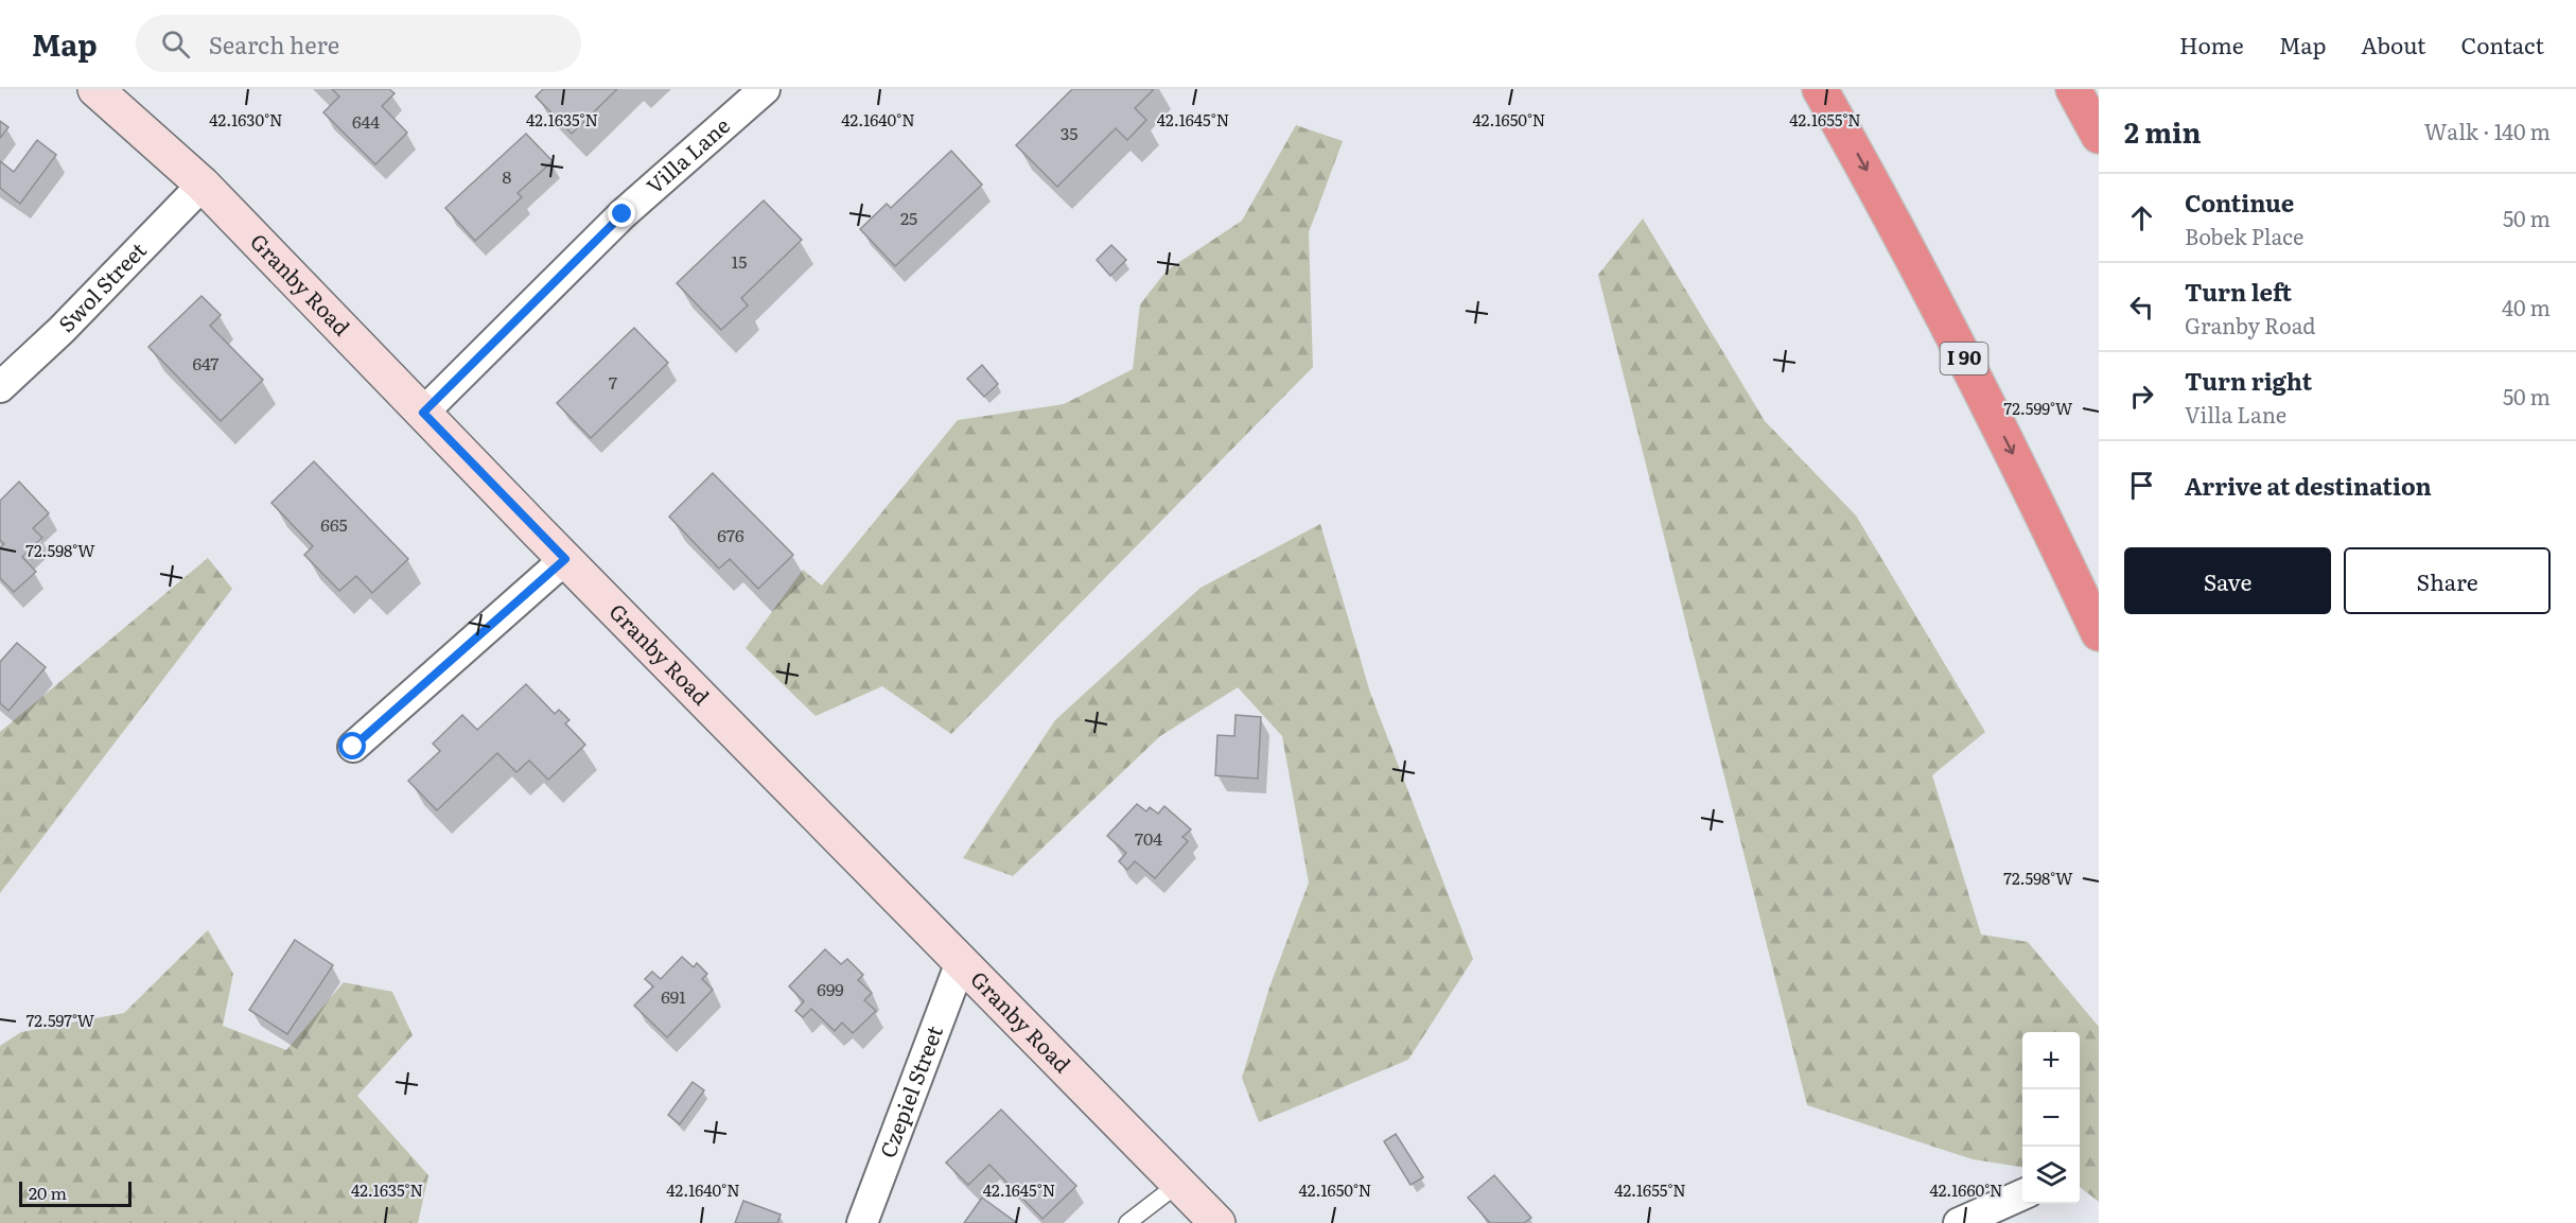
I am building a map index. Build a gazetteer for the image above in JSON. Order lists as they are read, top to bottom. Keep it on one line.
{"streets":{"highway":["I 90"],"main road":["Granby Road"],"street":["Villa Lane","Swol Street","Czepiel Street"]},"crossings":[["Villa Lane","Granby Road"],["Granby Road","Swol Street"],["Granby Road","Czepiel Street"]],"house_numbers":["644","35","8","25","15","647","7","665","676","704","699","691"],"scale_bar":"20 m","page":{"header":"Map","search":"Search here","nav":["Home","Map","About","Contact"],"heading":["2 min","Walk · 140 m"],"list":[["Continue","Bobek Place","50 m"],["Turn left","Granby Road","40 m"],["Turn right","Villa Lane","50 m"],"Arrive at destination"],"buttons":["Save","Share"],"map_buttons":["+","−"],"scale":"20 m"},"coordinates":["42.1630°N","42.1635°N","42.1640°N","42.1645°N","42.1650°N","42.1655°N","72.599°W","72.598°W","72.597°W","42.1660°N"]}
